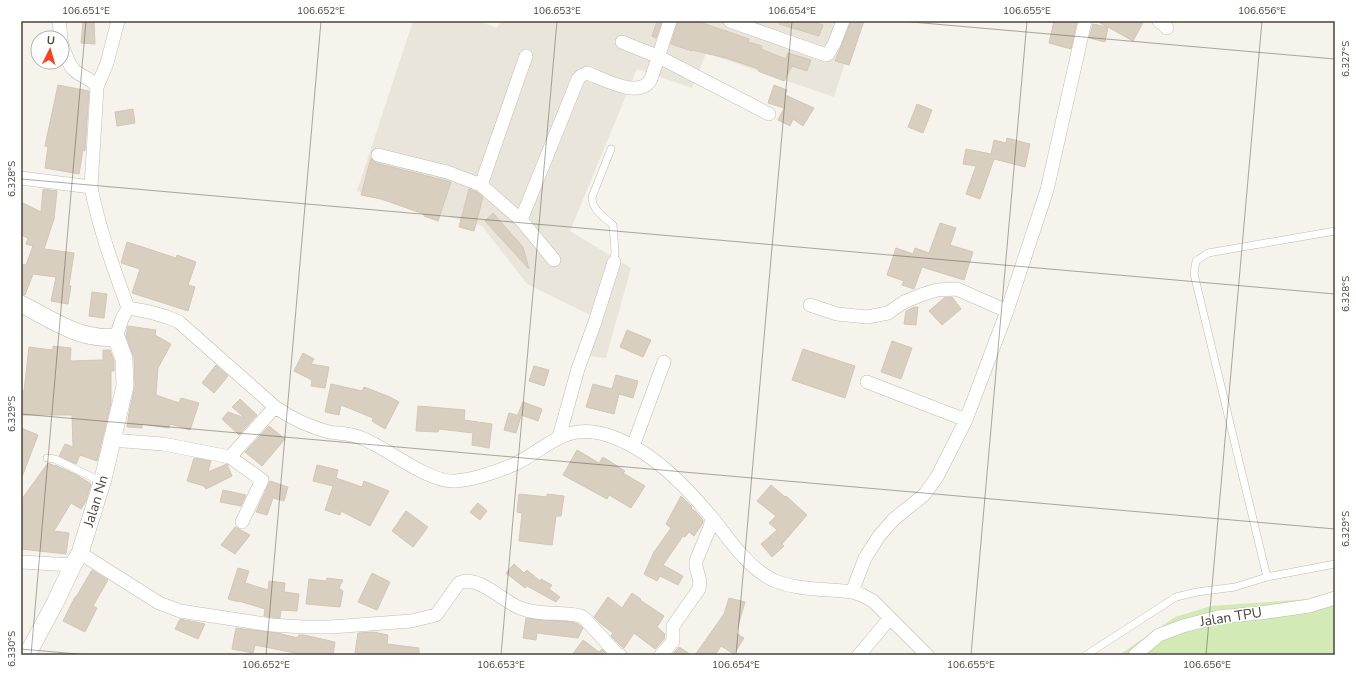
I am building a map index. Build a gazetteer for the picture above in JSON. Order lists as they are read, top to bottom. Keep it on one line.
{"streets":{"street":["Jalan Nn","Jalan TPU"]},"north":"top","coordinates":["106.651°E","106.652°E","106.653°E","106.654°E","106.655°E","106.656°E","6.327°S","6.328°S","6.329°S","6.330°S"]}
